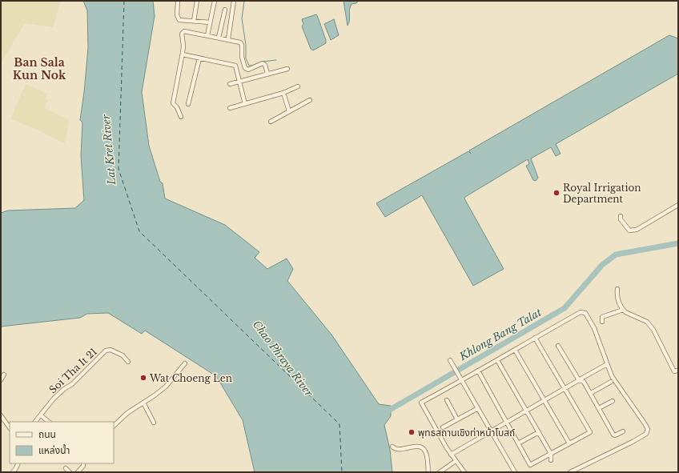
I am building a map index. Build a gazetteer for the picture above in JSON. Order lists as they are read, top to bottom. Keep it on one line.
{"streets":{"street":["Soi Tha It 21"]},"districts":["Ban Sala Kun Nok"],"water":["Lat Kret River","Khlong Bang Talat","Chao Phraya River"],"places":["Royal Irrigation Department","Wat Choeng Len","พุทธสถานเชิงท่าหน้าโบสถ์"],"legend":["ถนน","แหล่งน้ำ"]}
